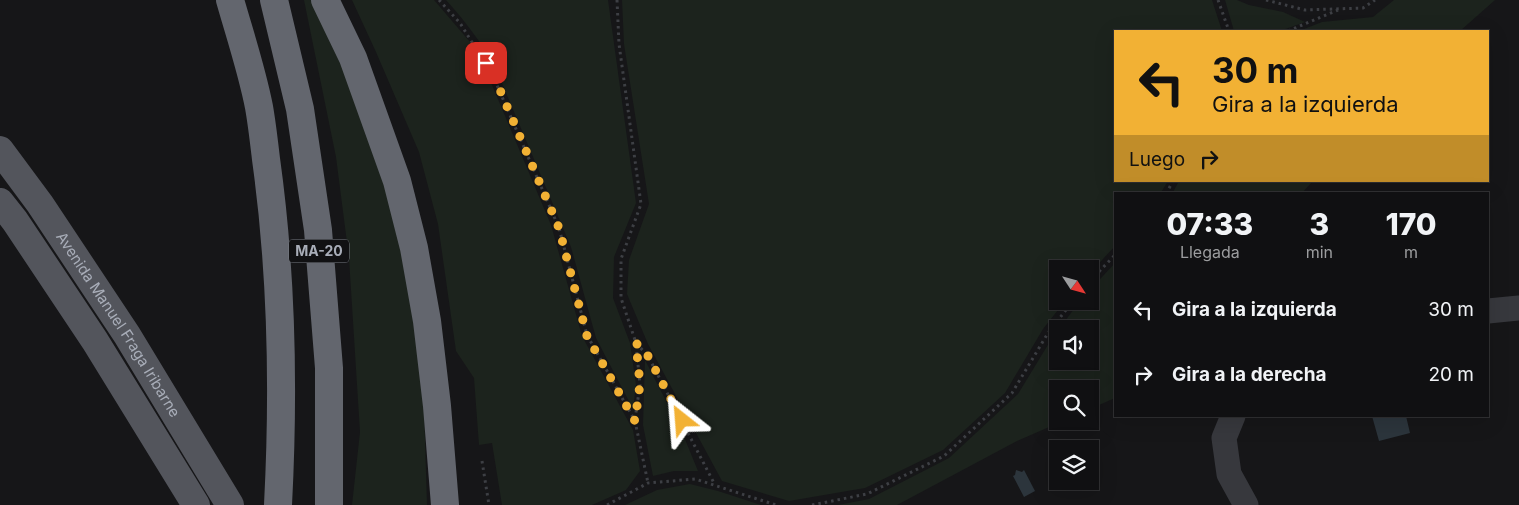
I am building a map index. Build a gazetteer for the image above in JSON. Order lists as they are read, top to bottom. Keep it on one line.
{"streets":{"highway":["MA-20"],"main road":["Avenida Manuel Fraga Iribarne"]},"north":"bottom right","page":{"turn":["30 m","Gira a la izquierda"],"then":"Luego","eta":["07:33","Llegada","3","min","170","m"],"list":[{"name":"Gira a la izquierda","value":"30 m"},{"name":"Gira a la derecha","value":"20 m"}]}}
